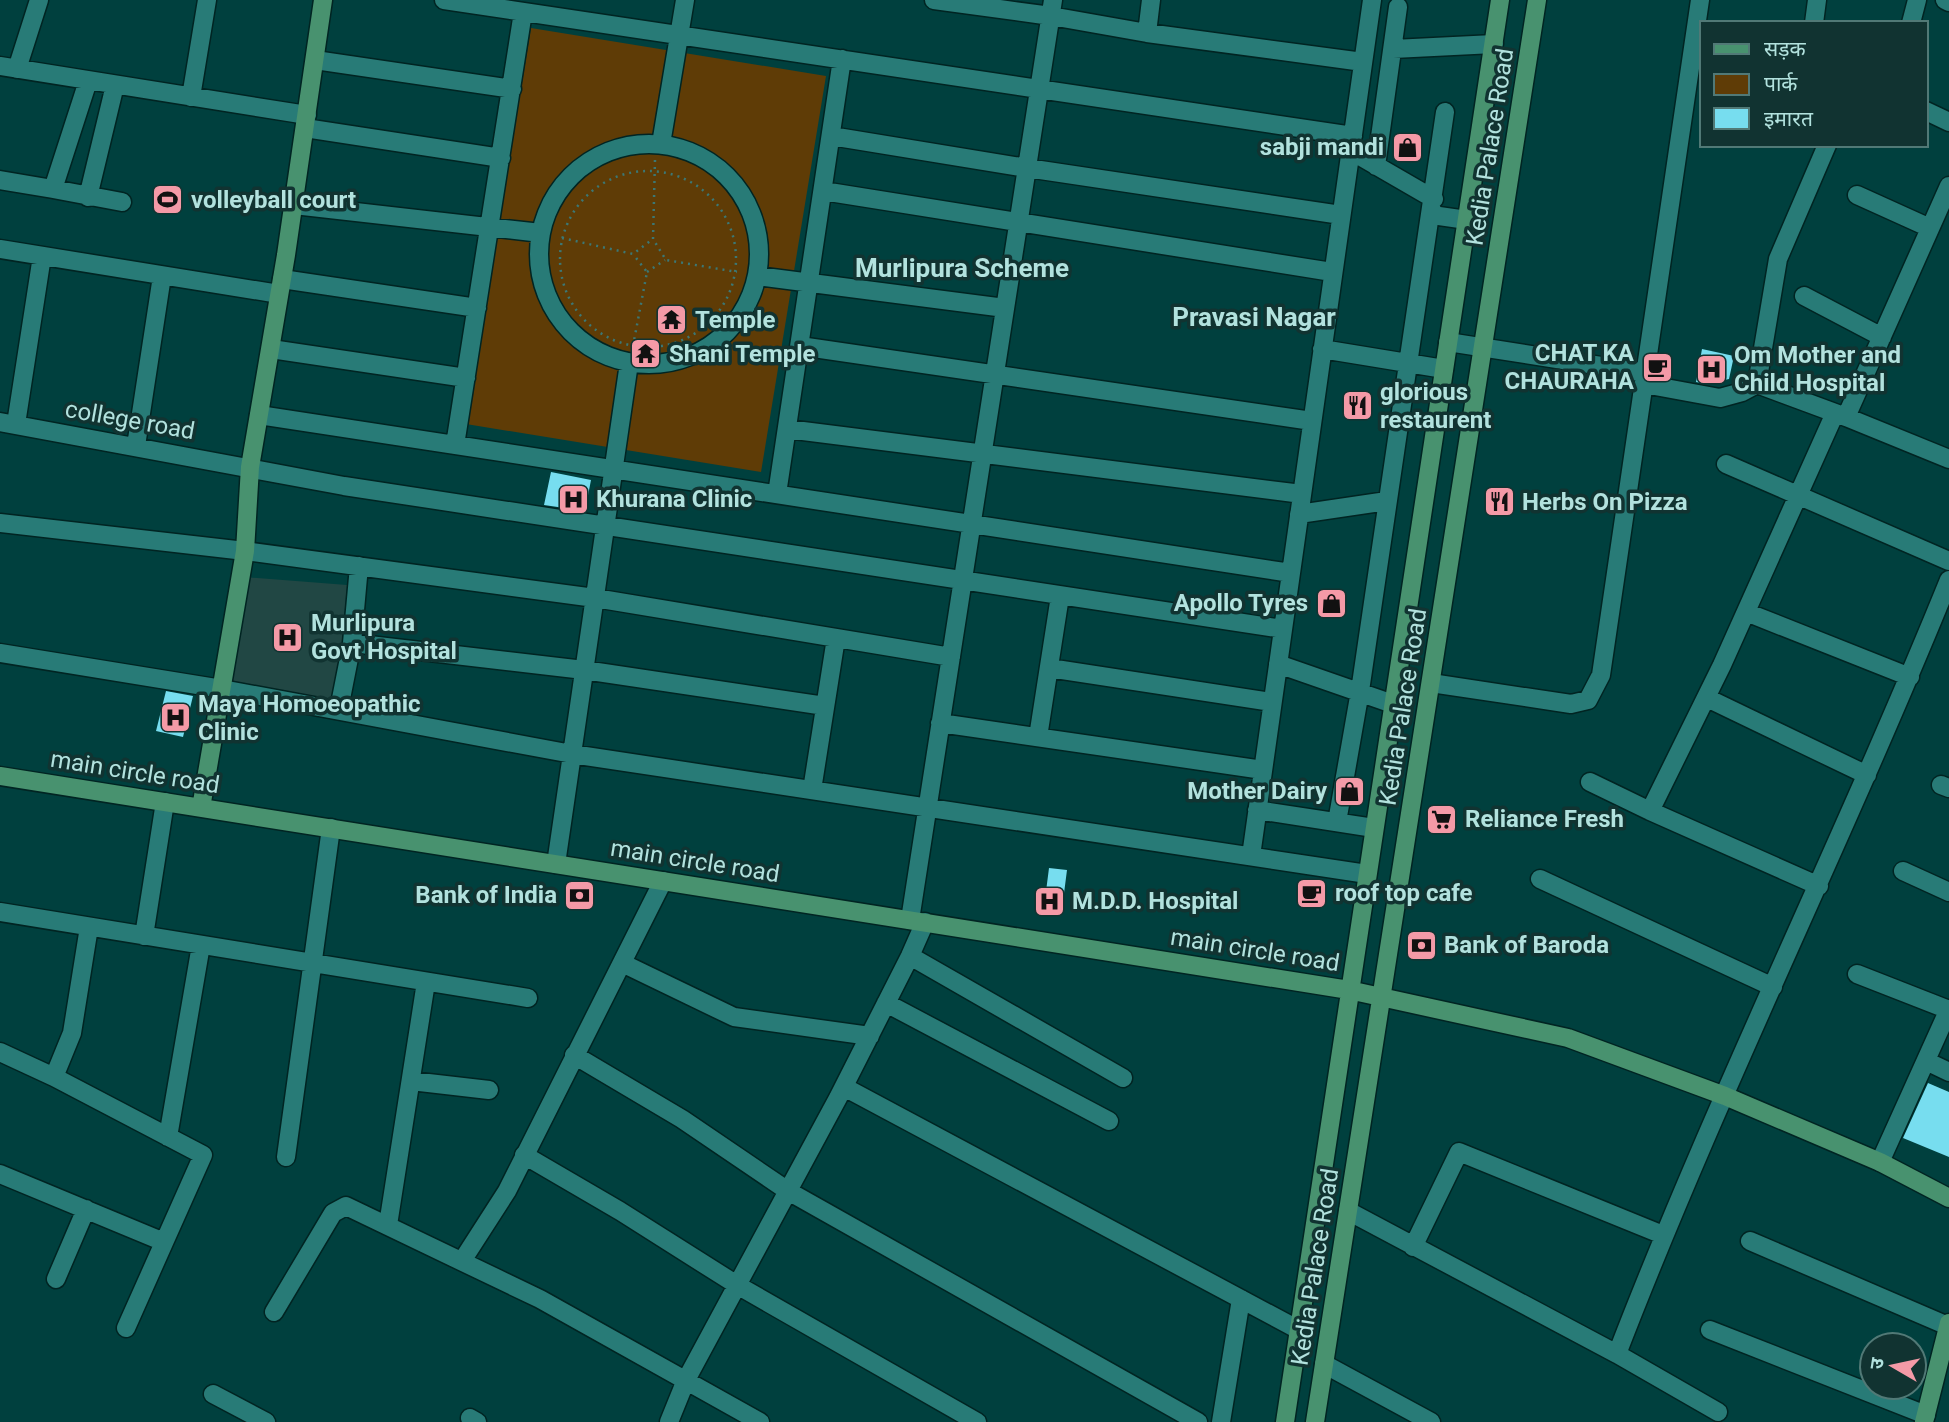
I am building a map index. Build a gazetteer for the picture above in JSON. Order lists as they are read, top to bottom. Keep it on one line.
{"streets":{"street":["Kedia Palace Road","college road","main circle road"]},"crossings":[["Kedia Palace Road","main circle road"]],"districts":["Murlipura Scheme","Pravasi Nagar"],"places":{"shop":["sabji mandi","Apollo Tyres","Mother Dairy"],"sports":["volleyball court"],"temple":["Temple","Shani Temple"],"cafe":["CHAT KA CHAURAHA","roof top cafe"],"hospital":["Om Mother and Child Hospital","Khurana Clinic","Murlipura Govt Hospital","Maya Homoeopathic Clinic","M.D.D. Hospital"],"restaurant":["glorious restaurent","Herbs On Pizza"],"supermarket":["Reliance Fresh"],"bank":["Bank of India","Bank of Baroda"]},"legend":["सड़क","पार्क","इमारत"],"north":"left"}
